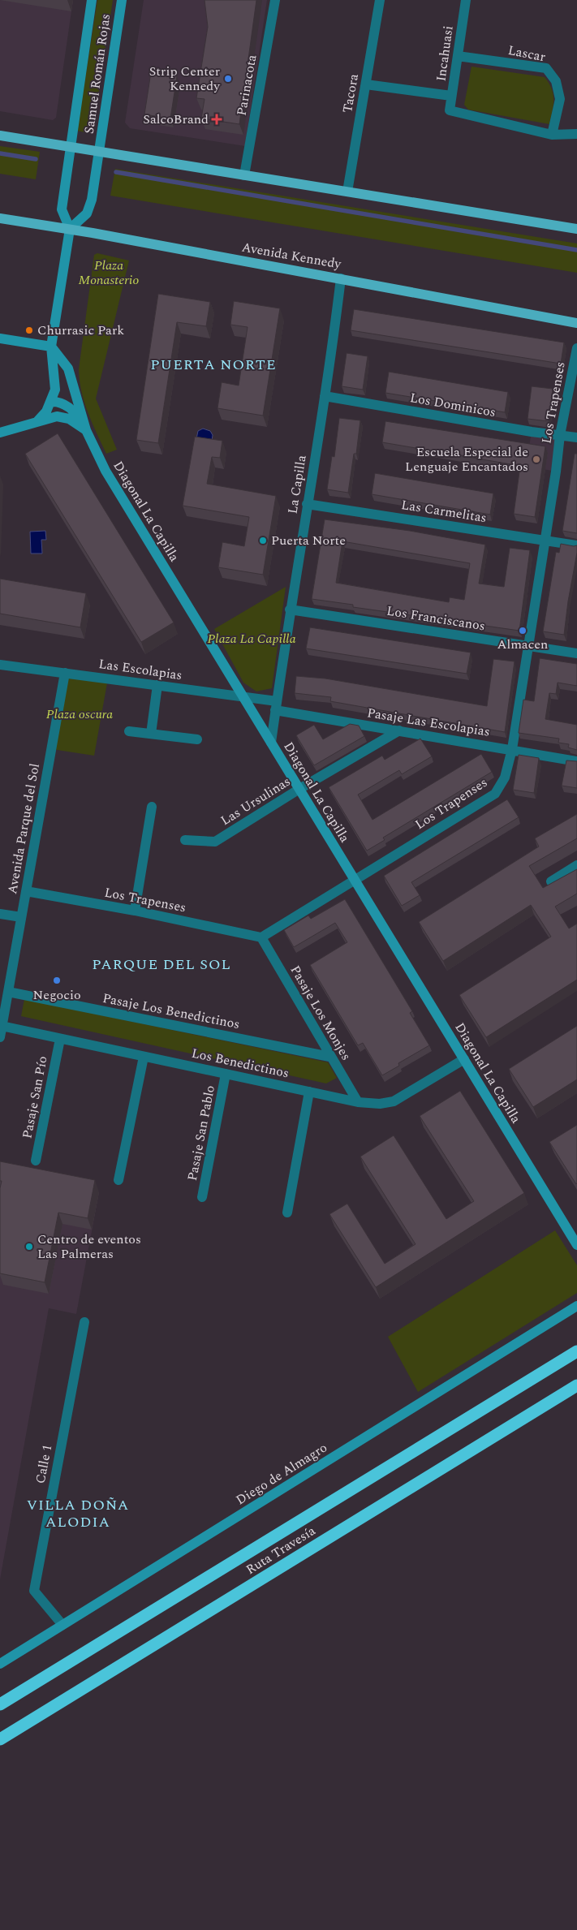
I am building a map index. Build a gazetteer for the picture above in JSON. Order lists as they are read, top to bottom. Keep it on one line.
{"streets":{"highway":["Ruta Travesía"],"main road":["Avenida Kennedy"],"street":["Incahuasi","Lascar","Samuel Román Rojas","Parinacota","Tacora","Los Trapenses","Los Dominicos","La Capilla","Diagonal La Capilla","Las Carmelitas","Los Franciscanos","Las Escolapias","Pasaje Las Escolapias","Las Ursulinas","Avenida Parque del Sol","Pasaje Los Benedictinos","Pasaje Los Monjes","Los Benedictinos","Pasaje San Pío","Pasaje San Pablo","Calle 1","Diego de Almagro"]},"crossings":[["Incahuasi","Lascar"],["Samuel Román Rojas","Avenida Kennedy"],["Avenida Kennedy","La Capilla"],["Los Trapenses","Los Dominicos"],["Los Trapenses","Diagonal La Capilla"],["Los Trapenses","Las Carmelitas"],["Los Trapenses","Los Franciscanos"],["Los Trapenses","Pasaje Las Escolapias"],["Los Trapenses","Avenida Parque del Sol"],["Los Trapenses","Pasaje Los Monjes"],["Los Dominicos","La Capilla"],["La Capilla","Diagonal La Capilla"],["La Capilla","Las Carmelitas"],["La Capilla","Los Franciscanos"],["La Capilla","Las Escolapias"],["La Capilla","Pasaje Las Escolapias"],["Diagonal La Capilla","Las Escolapias"],["Diagonal La Capilla","Las Ursulinas"],["Diagonal La Capilla","Los Benedictinos"],["Las Escolapias","Pasaje Las Escolapias"],["Las Escolapias","Avenida Parque del Sol"],["Pasaje Las Escolapias","Las Ursulinas"],["Avenida Parque del Sol","Pasaje Los Benedictinos"],["Avenida Parque del Sol","Los Benedictinos"],["Pasaje Los Benedictinos","Pasaje Los Monjes"],["Pasaje Los Monjes","Los Benedictinos"],["Los Benedictinos","Pasaje San Pío"],["Los Benedictinos","Pasaje San Pablo"],["Calle 1","Diego de Almagro"]],"districts":["PUERTA NORTE","PARQUE DEL SOL","VILLA DOÑA ALODIA"],"parks":["Plaza Monasterio","Plaza La Capilla","Plaza oscura"],"places":{"other":["Strip Center Kennedy","Churrasic Park","Escuela Especial de Lenguaje Encantados","Puerta Norte","Almacen","Negocio","Centro de eventos Las Palmeras"],"health":["SalcoBrand"]}}
